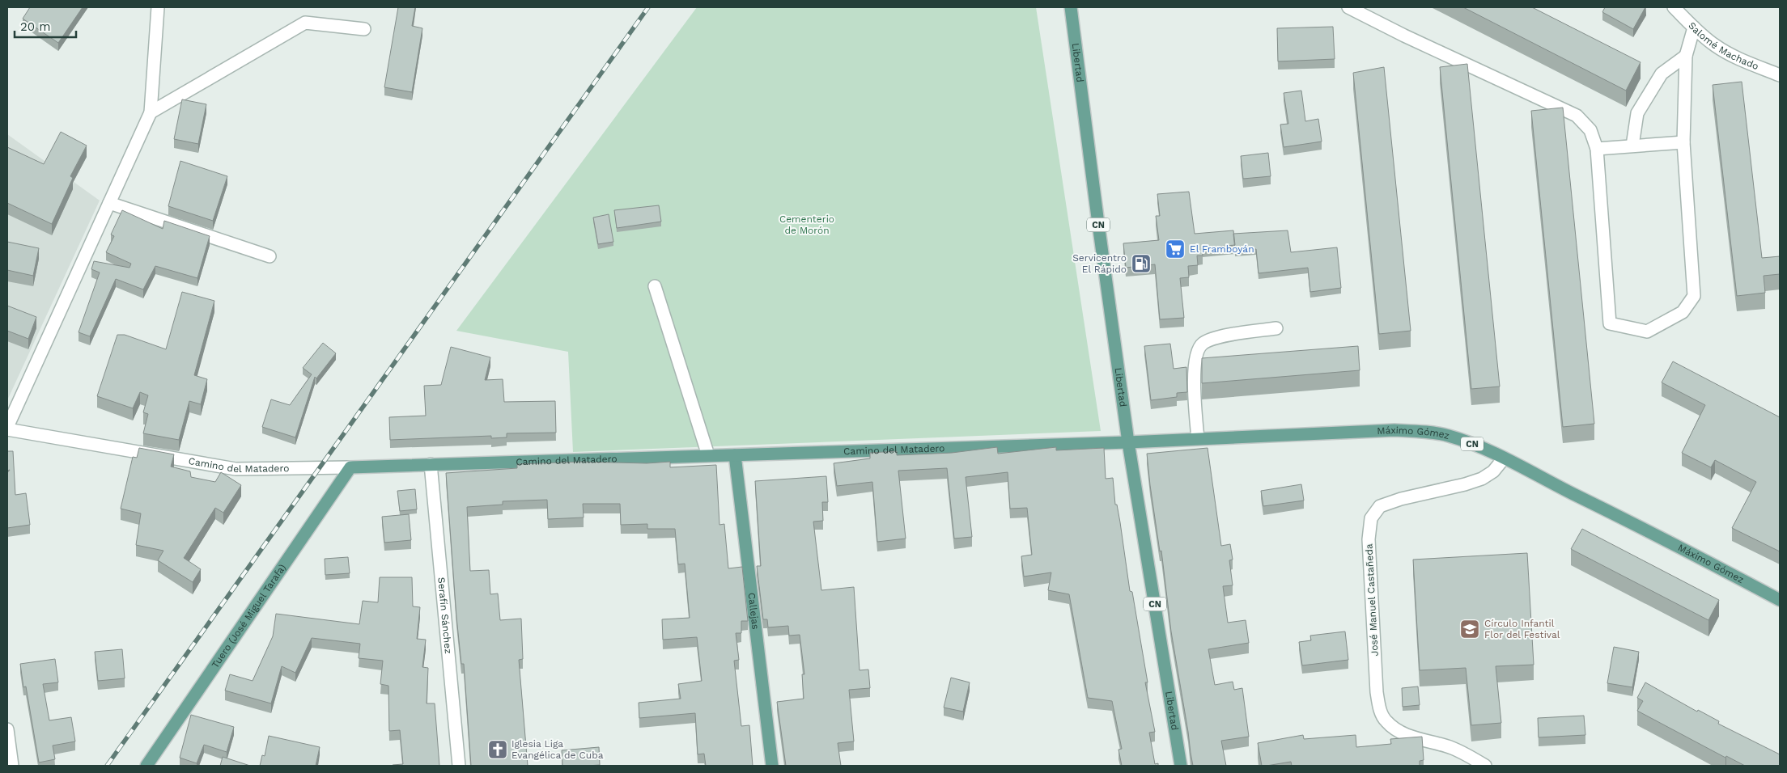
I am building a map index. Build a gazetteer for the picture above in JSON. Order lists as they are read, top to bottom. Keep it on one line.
{"streets":{"main road":["Libertad","CN","Máximo Gómez","Camino del Matadero","Callejas","Tuero (José Miguel Tarafa)"],"street":["Salomé Machado","José Manuel Castañeda","Serafín Sánchez"]},"crossings":[["Libertad","Máximo Gómez"],["Libertad","Camino del Matadero"],["Máximo Gómez","Camino del Matadero"],["Máximo Gómez","José Manuel Castañeda"],["Camino del Matadero","Callejas"],["Camino del Matadero","Serafín Sánchez"],["Camino del Matadero","Tuero (José Miguel Tarafa)"]],"parks":["Cementerio de Morón"],"places":{"supermarket":["El Framboyán"],"fuel station":["Servicentro El Rápido"],"school or university":["Círculo Infantil Flor del Festival"],"church":["Iglesia Liga Evangélica de Cuba"]},"scale_bar":"20 m"}
